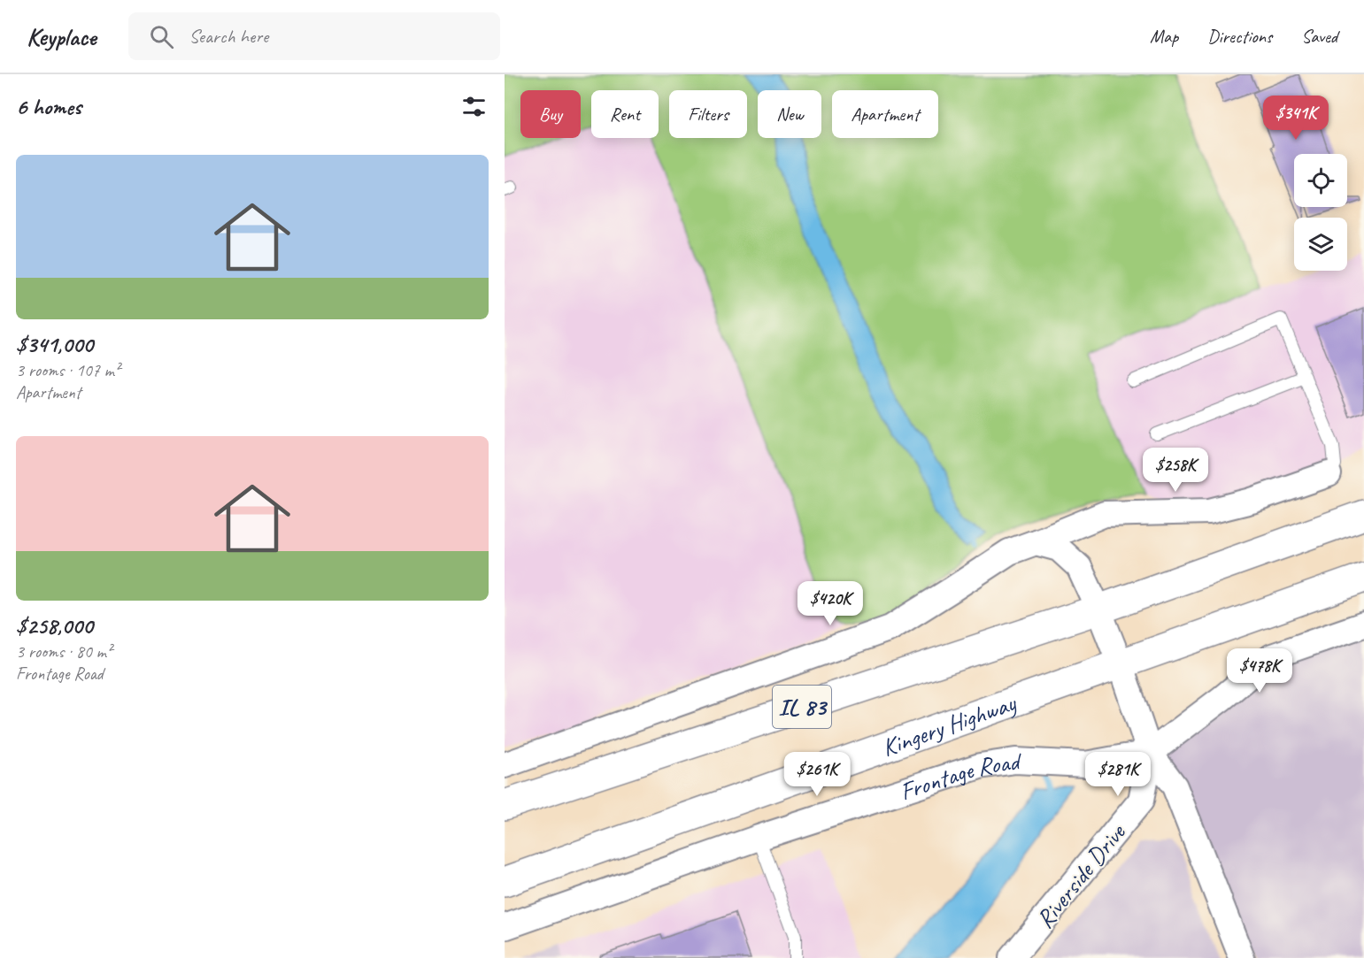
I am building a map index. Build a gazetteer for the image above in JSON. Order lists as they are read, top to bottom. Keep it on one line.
{"streets":{"highway":["IL 83","Kingery Highway"],"street":["Frontage Road","Riverside Drive"]},"crossings":[["IL 83","Riverside Drive"],["Kingery Highway","Riverside Drive"],["Frontage Road","Riverside Drive"]],"page":{"header":"Keyplace","search":"Search here","nav":["Map","Directions","Saved"],"heading":"6 homes","chip":["Buy","Rent","Filters","New","Apartment"],"price":["$341K","$258K","$420K","$478K","$261K","$281K"],"list":[{"name":"$341,000","note":"3 rooms · 107 m² · Apartment"},{"name":"$258,000","note":"3 rooms · 80 m² · Frontage Road"}]}}
